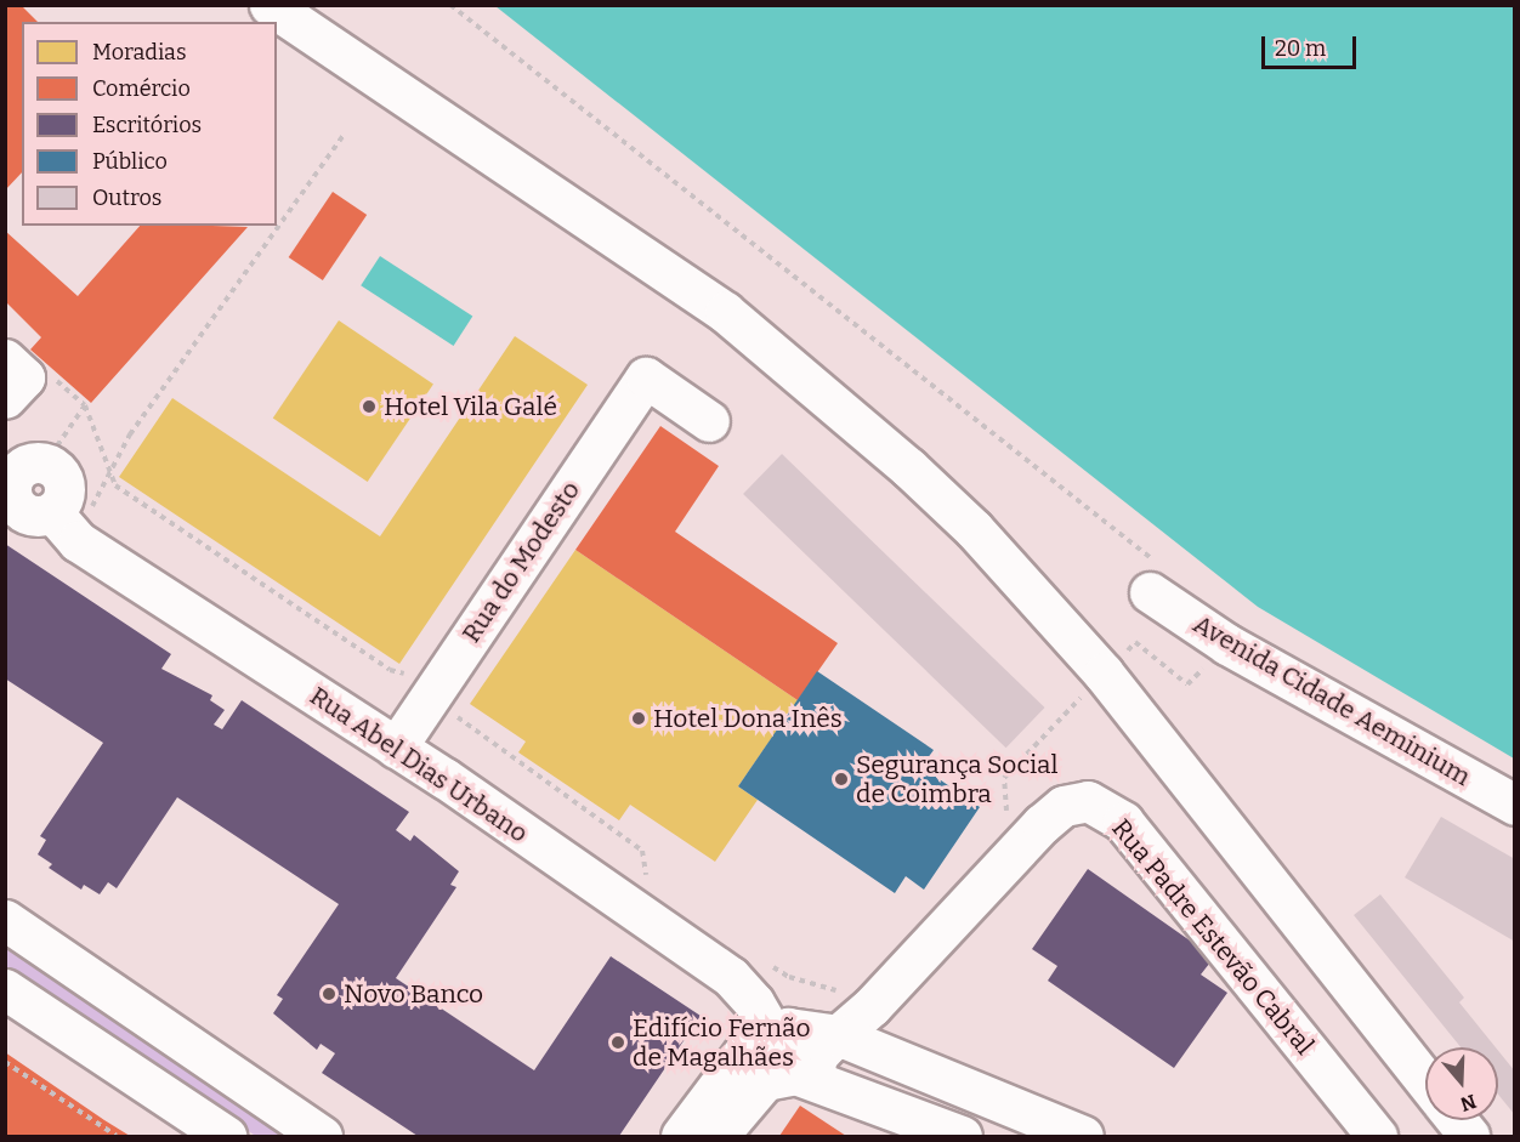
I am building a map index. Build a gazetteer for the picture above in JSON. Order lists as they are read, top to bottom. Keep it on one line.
{"streets":{"main road":["Rua do Modesto","Avenida Cidade Aeminium","Rua Abel Dias Urbano","Rua Padre Estevão Cabral"]},"crossings":[["Rua do Modesto","Rua Abel Dias Urbano"]],"places":["Hotel Vila Galé","Hotel Dona Inês","Segurança Social de Coimbra","Novo Banco","Edifício Fernão de Magalhães"],"legend":["Moradias","Comércio","Escritórios","Público","Outros"],"scale_bar":"20 m","north":"bottom"}
